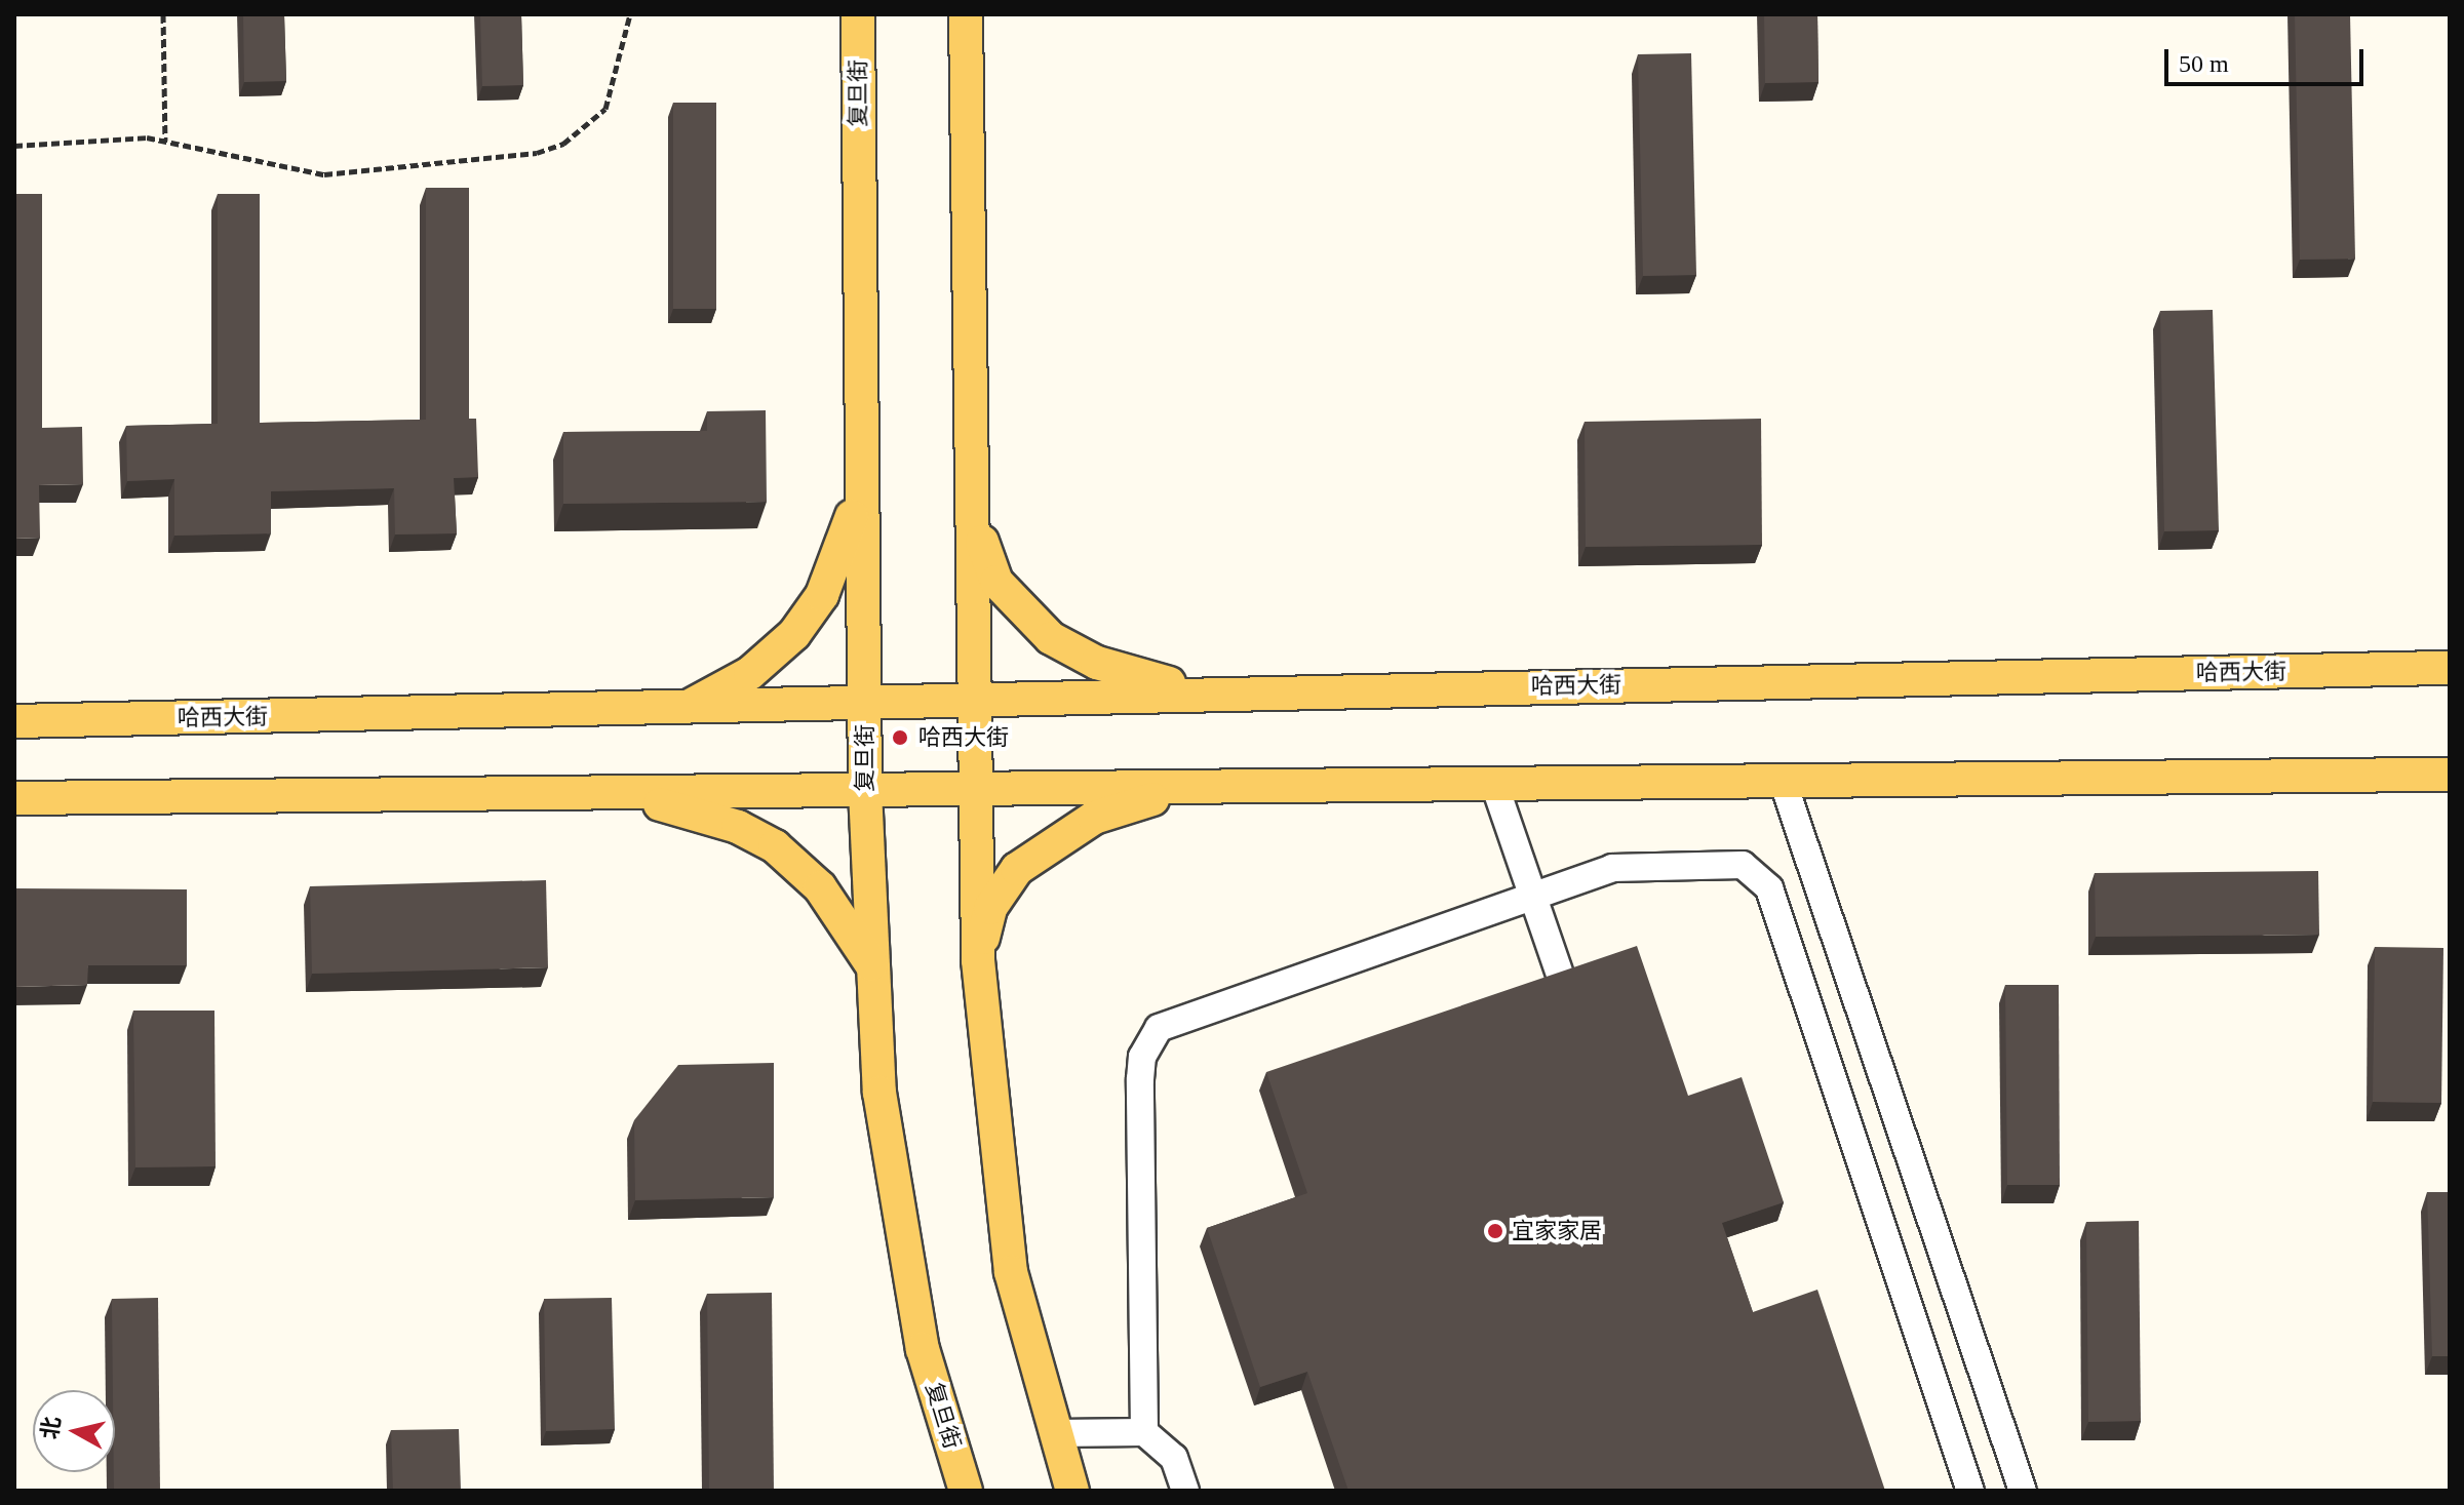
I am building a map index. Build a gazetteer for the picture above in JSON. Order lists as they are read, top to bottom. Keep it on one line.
{"streets":{"main road":["复旦街","哈西大街"]},"crossings":[["复旦街","哈西大街"]],"places":["哈西大街","宜家家居"],"scale_bar":"50 m","north":"left"}
